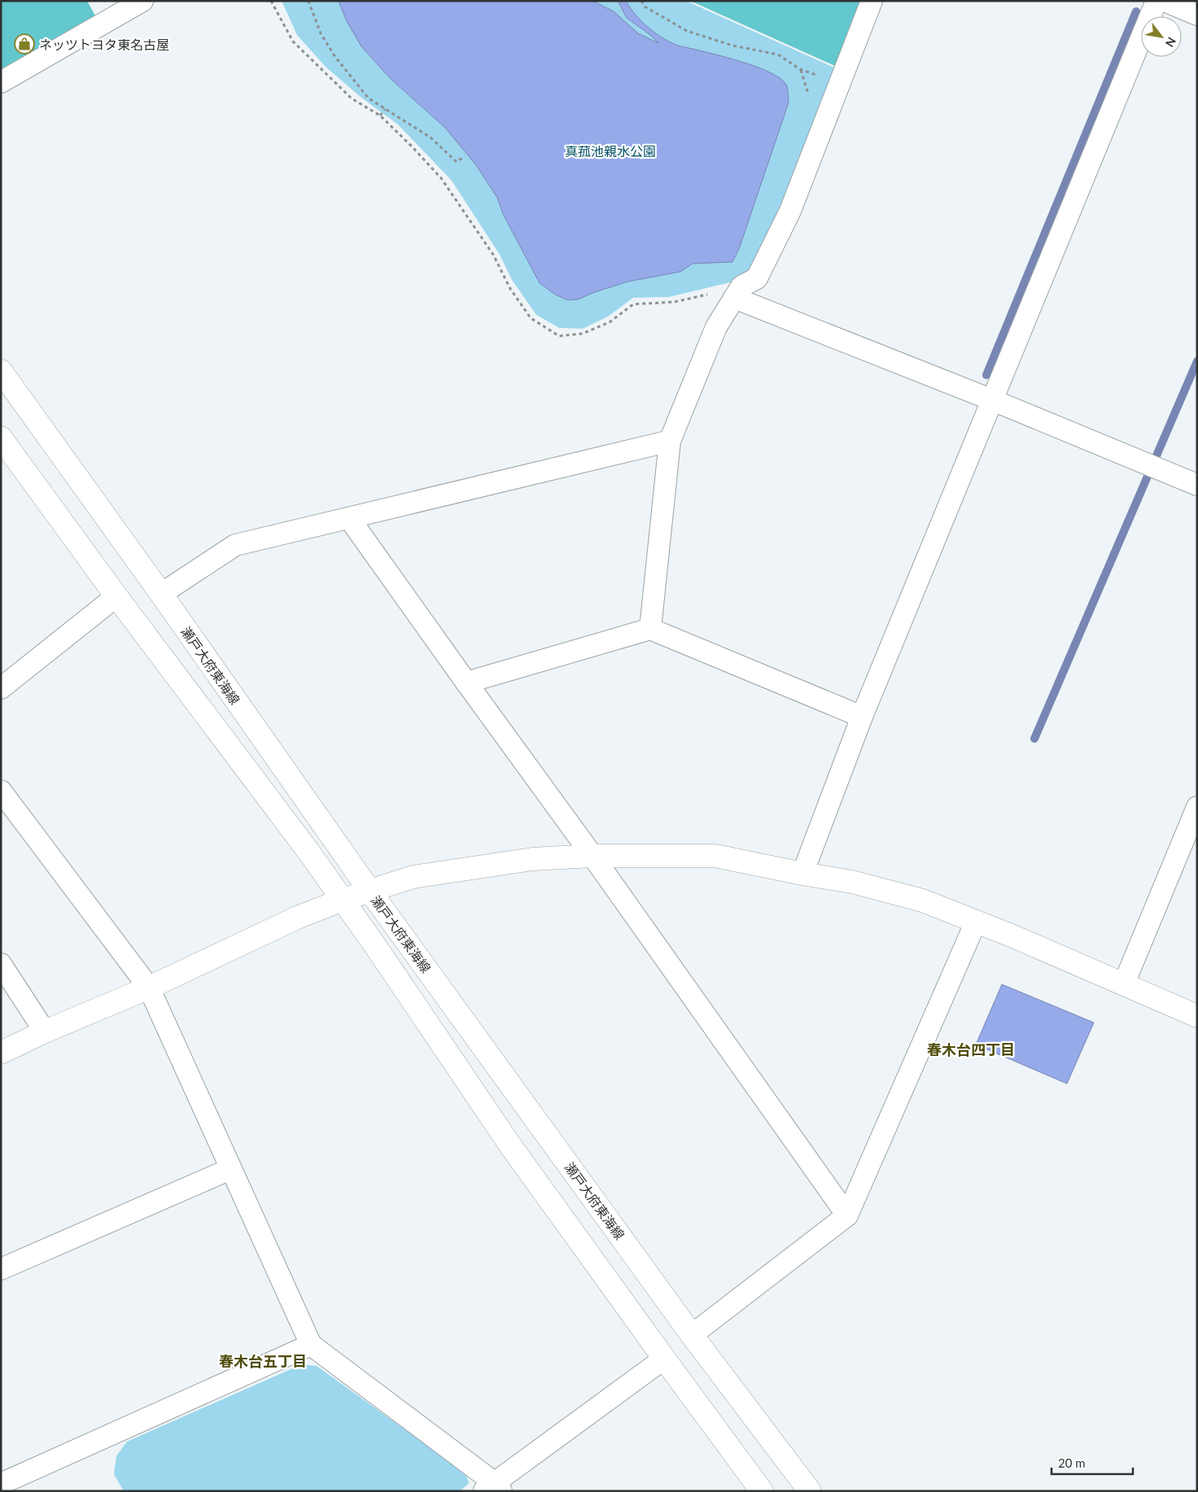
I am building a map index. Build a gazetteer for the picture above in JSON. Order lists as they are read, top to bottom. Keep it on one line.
{"streets":{"main road":["瀬戸大府東海線"]},"districts":["春木台四丁目","春木台五丁目"],"parks":["真菰池親水公園"],"places":{"shop":["ネッツトヨタ東名古屋"]},"scale_bar":"20 m","north":"bottom right"}
